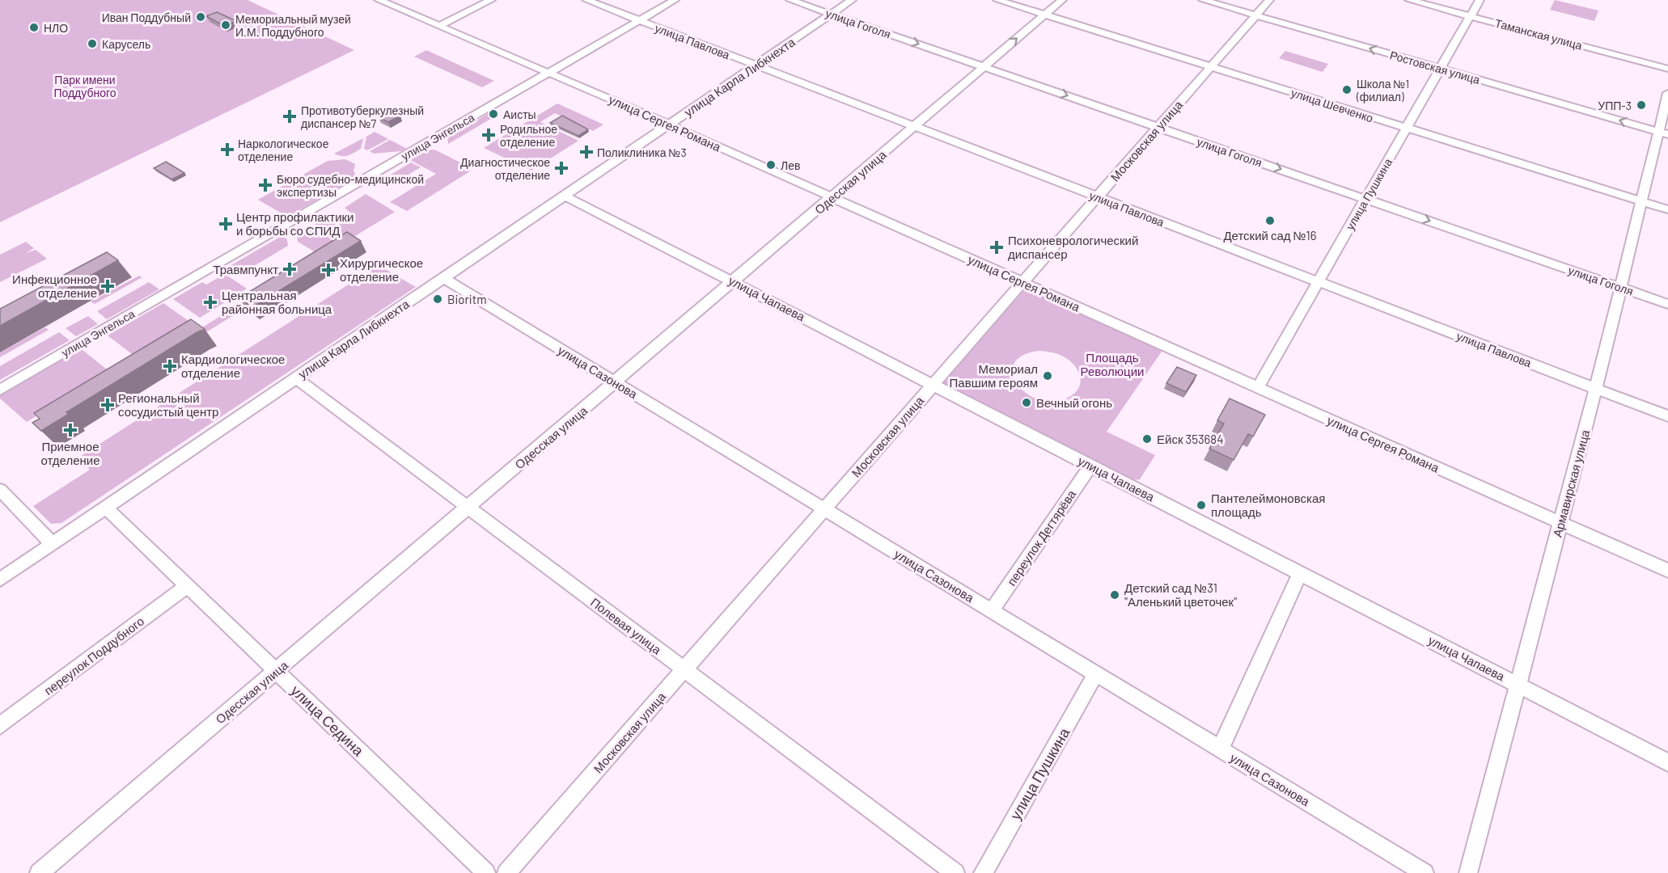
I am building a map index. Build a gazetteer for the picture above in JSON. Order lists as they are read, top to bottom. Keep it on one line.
{"streets":{"street":["улица Гоголя","Таманская улица","улица Павлова","Ростовская улица","улица Карла Либкнехта","улица Шевченко","улица Сергея Романа","улица Энгельса","Московская улица","Одесская улица","улица Пушкина","улица Чапаева","улица Сазонова","Армавирская улица","переулок Дегтярёва","Полевая улица","переулок Поддубного","улица Седина"]},"crossings":[["улица Гоголя","улица Карла Либкнехта"],["улица Гоголя","Московская улица"],["улица Гоголя","Одесская улица"],["улица Гоголя","улица Пушкина"],["улица Гоголя","Армавирская улица"],["Таманская улица","улица Пушкина"],["улица Павлова","улица Карла Либкнехта"],["улица Павлова","улица Энгельса"],["улица Павлова","Московская улица"],["улица Павлова","Одесская улица"],["улица Павлова","улица Пушкина"],["улица Павлова","Армавирская улица"],["Ростовская улица","Московская улица"],["Ростовская улица","улица Пушкина"],["Ростовская улица","Армавирская улица"],["улица Карла Либкнехта","улица Сергея Романа"],["улица Карла Либкнехта","улица Чапаева"],["улица Карла Либкнехта","улица Сазонова"],["улица Карла Либкнехта","Полевая улица"],["улица Карла Либкнехта","улица Седина"],["улица Шевченко","Московская улица"],["улица Шевченко","Одесская улица"],["улица Шевченко","улица Пушкина"],["улица Шевченко","Армавирская улица"],["улица Сергея Романа","улица Энгельса"],["улица Сергея Романа","Московская улица"],["улица Сергея Романа","Одесская улица"],["улица Сергея Романа","улица Пушкина"],["улица Сергея Романа","Армавирская улица"],["Московская улица","улица Чапаева"],["Московская улица","улица Сазонова"],["Московская улица","Полевая улица"],["Одесская улица","улица Чапаева"],["Одесская улица","улица Сазонова"],["Одесская улица","Полевая улица"],["Одесская улица","улица Седина"],["улица Пушкина","улица Сазонова"],["улица Чапаева","Армавирская улица"],["улица Чапаева","переулок Дегтярёва"],["улица Сазонова","переулок Дегтярёва"],["переулок Поддубного","улица Седина"]],"one_way":["улица Гоголя","Ростовская улица"],"parks":["Парк имени Поддубного","Площадь Революции"],"places":{"other":["Иван Поддубный","Мемориальный музей И.М. Поддубного","НЛО","Карусель","Школа №1 (филиал)","УПП-3","Аисты","Лев","Детский сад №16","Bioritm","Мемориал Павшим героям","Вечный огонь","Ейск 353684","Пантелеймоновская площадь","Детский сад №31 \"Аленький цветочек\""],"health":["Противотуберкулезный диспансер №7","Родильное отделение","Наркологическое отделение","Поликлиника №3","Диагностическое отделение","Бюро судебно-медицинской экспертизы","Центр профилактики и борьбы со СПИД","Психоневрологический диспансер","Травмпункт","Хирургическое отделение","Инфекционное отделение","Центральная районная больница","Кардиологическое отделение","Региональный сосудистый центр","Приемное отделение"]}}
